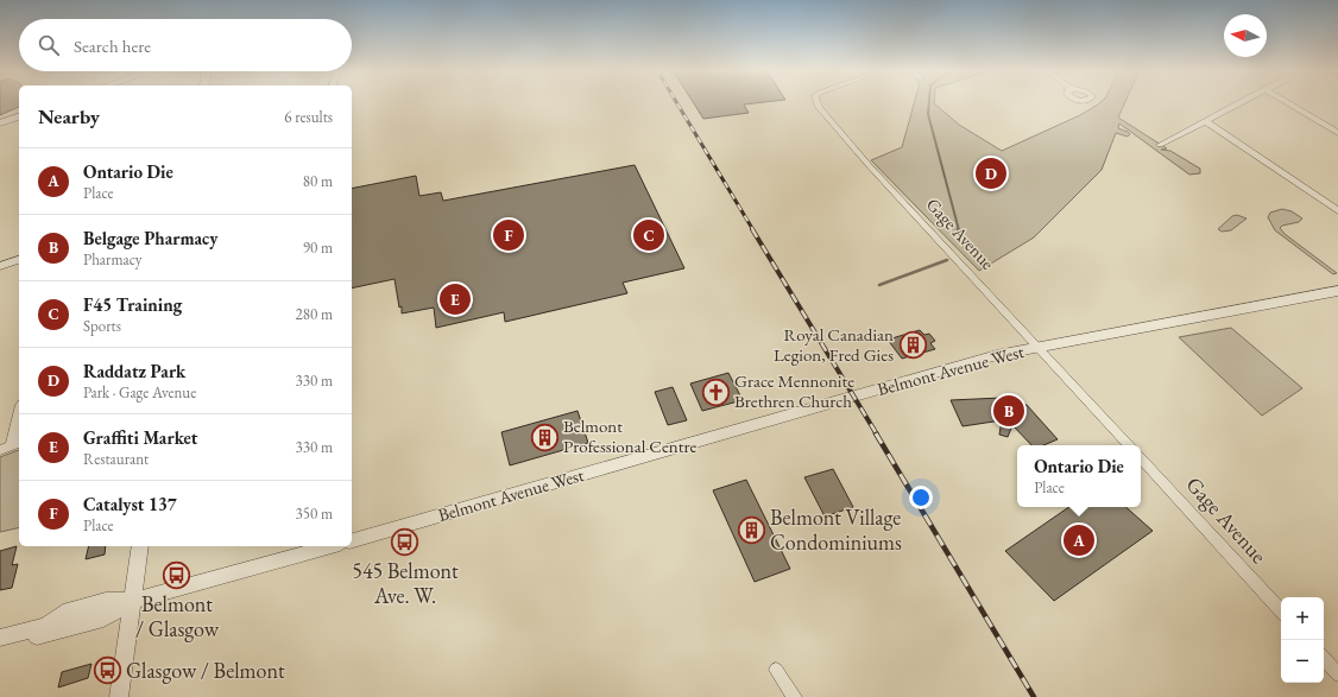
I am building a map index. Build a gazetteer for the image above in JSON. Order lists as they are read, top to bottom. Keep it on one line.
{"streets":{"street":["Gage Avenue","Belmont Avenue West"]},"crossings":[["Gage Avenue","Belmont Avenue West"]],"places":{"building":["Royal Canadian Legion, Fred Gies","Belmont Professional Centre","Belmont Village Condominiums"],"church":["Grace Mennonite Brethren Church"],"bus stop":["545 Belmont Ave. W.","Belmont / Glasgow","Glasgow / Belmont"]},"north":"left","page":{"search":"Search here","heading":["Nearby","6 results"],"list":[{"mark":"A","name":"Ontario Die","note":"Place","value":"80 m"},{"mark":"B","name":"Belgage Pharmacy","note":"Pharmacy","value":"90 m"},{"mark":"C","name":"F45 Training","note":"Sports","value":"280 m"},{"mark":"D","name":"Raddatz Park","note":"Park · Gage Avenue","value":"330 m"},{"mark":"E","name":"Graffiti Market","note":"Restaurant","value":"330 m"},{"mark":"F","name":"Catalyst 137","note":"Place","value":"350 m"}],"pins":["D","C","F","E","B","A"],"popup":["Ontario Die","Place"],"map_buttons":["+","−"]}}
